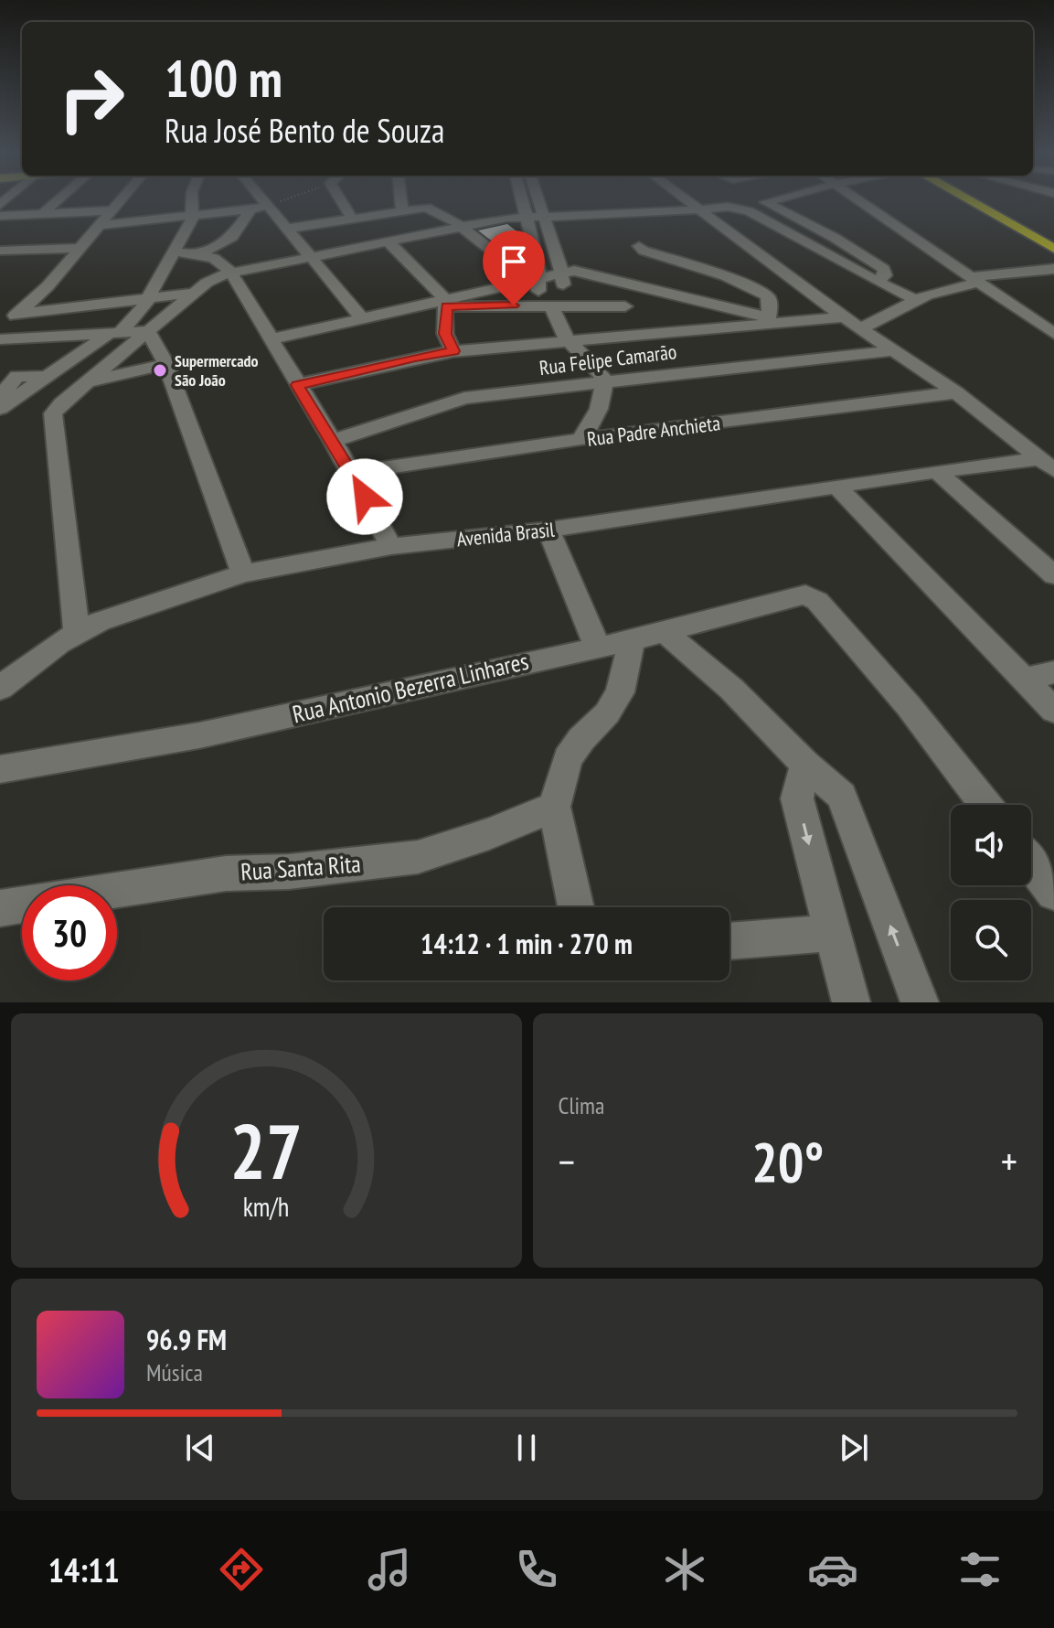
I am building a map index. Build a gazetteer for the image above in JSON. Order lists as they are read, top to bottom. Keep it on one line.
{"streets":{"street":["Rua Felipe Camarão","Rua Padre Anchieta","Avenida Brasil","Rua Antonio Bezerra Linhares","Rua Santa Rita"]},"places":["Supermercado São João"],"page":{"turn":["100 m","Rua José Bento de Souza"],"limit":"30","trip":"14:12 · 1 min · 270 m","tile":"Clima","heat":["−","20°","+"],"song":["96.9 FM","Música"],"tabs":"14:11","gauge":["27","km/h"]}}
